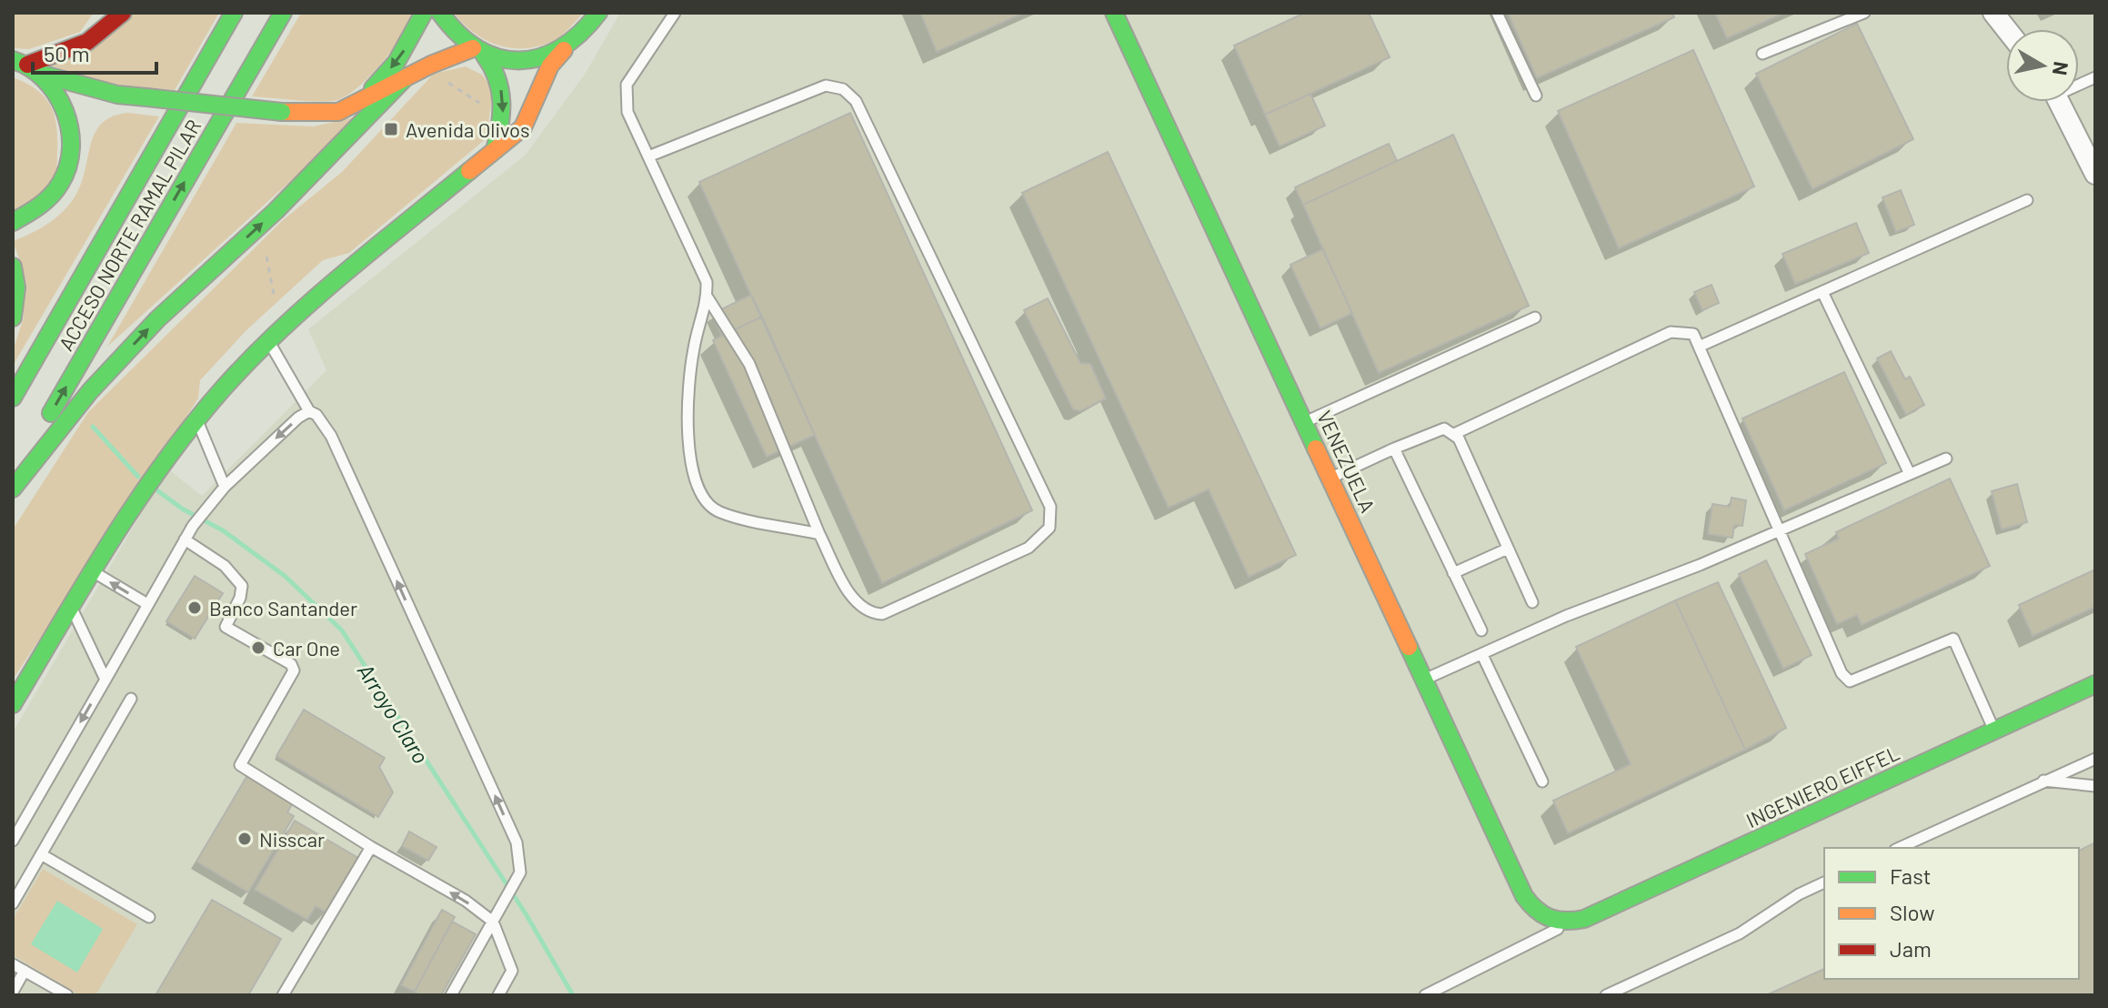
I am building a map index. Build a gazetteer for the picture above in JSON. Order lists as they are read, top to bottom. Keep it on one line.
{"streets":{"main road":["ACCESO NORTE RAMAL PILAR","VENEZUELA","INGENIERO EIFFEL"]},"crossings":[["VENEZUELA","INGENIERO EIFFEL"]],"water":["Arroyo Claro"],"places":{"transit":["Avenida Olivos"],"other":["Banco Santander","Car One","Nisscar"]},"legend":["Fast","Slow","Jam"],"scale_bar":"50 m","north":"right"}
